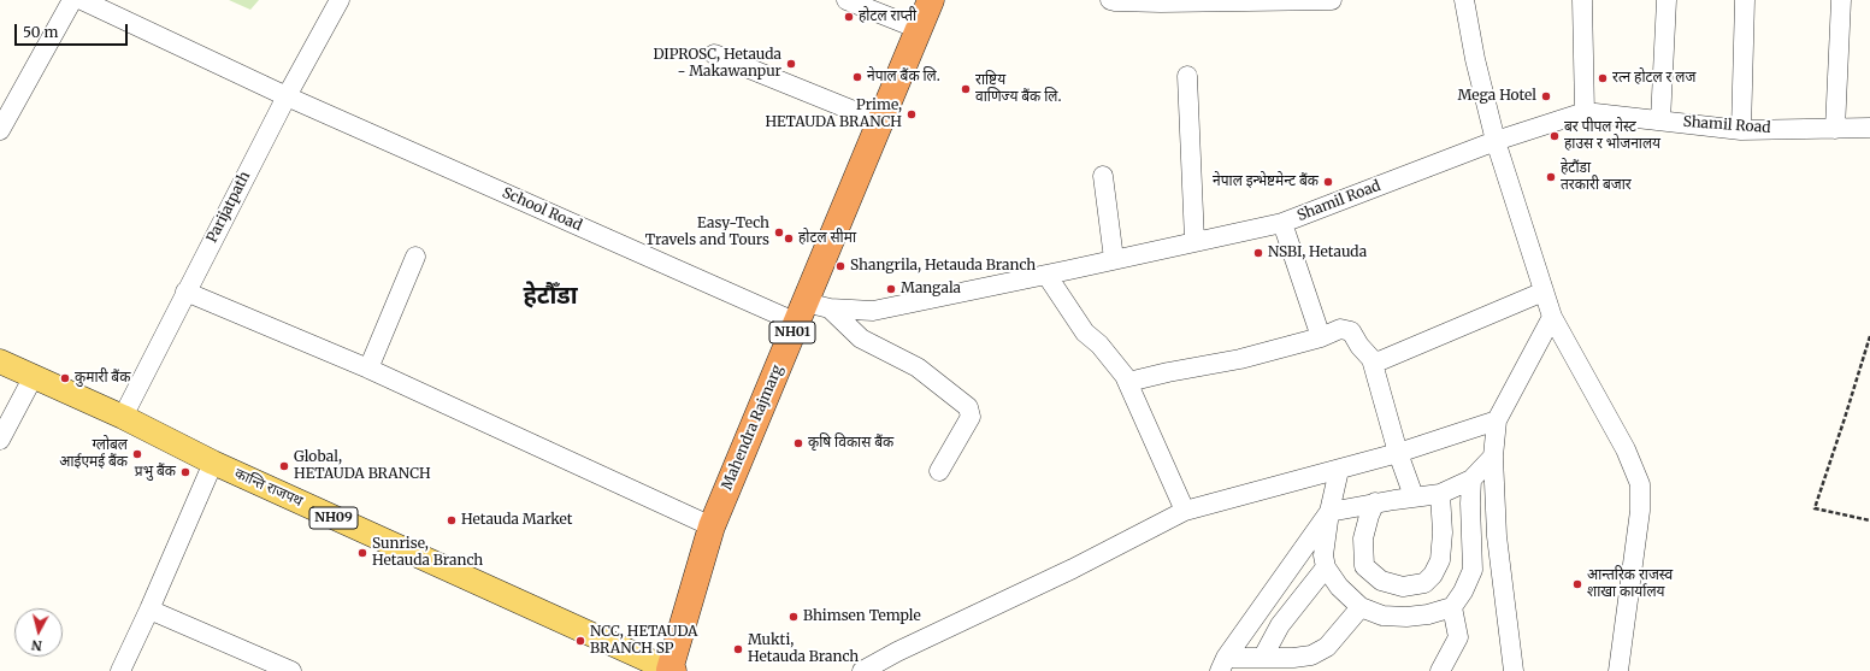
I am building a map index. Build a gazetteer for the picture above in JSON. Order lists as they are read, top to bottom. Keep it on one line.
{"streets":{"highway":["NH01","Mahendra Rajmarg"],"main road":["कान्ति राजपथ","NH09"],"street":["Shamil Road","Parijatpath","School Road"]},"crossings":[["Shamil Road","School Road"],["Shamil Road","Mahendra Rajmarg"],["Parijatpath","School Road"],["Parijatpath","कान्ति राजपथ"],["School Road","Mahendra Rajmarg"],["Mahendra Rajmarg","कान्ति राजपथ"]],"districts":["हेटौँडा"],"places":["होटल राप्ती","DIPROSC, Hetauda - Makawanpur","नेपाल बैंक लि.","रत्‍न होटल र लज","राष्ट्रिय वाणिज्य बैंक लि.","Mega Hotel","Prime, HETAUDA BRANCH","बर पीपल गेस्ट हाउस र भोजनालय","हेटौंडा तरकारी बजार","नेपाल इन्भेष्टमेन्ट बैंक","Easy-Tech Travels and Tours","होटल सीमा","NSBI, Hetauda","Shangrila, Hetauda Branch","Mangala","कुमारी बैंक","कृषि विकास बैंक","ग्लोबल आईएमई बैंक","Global, HETAUDA BRANCH","प्रभु बैंक","Hetauda Market","Sunrise, Hetauda Branch","आन्तरिक राजस्व शाखा कार्यालय","Bhimsen Temple","NCC, HETAUDA BRANCH SP","Mukti, Hetauda Branch"],"scale_bar":"50 m","north":"bottom"}
